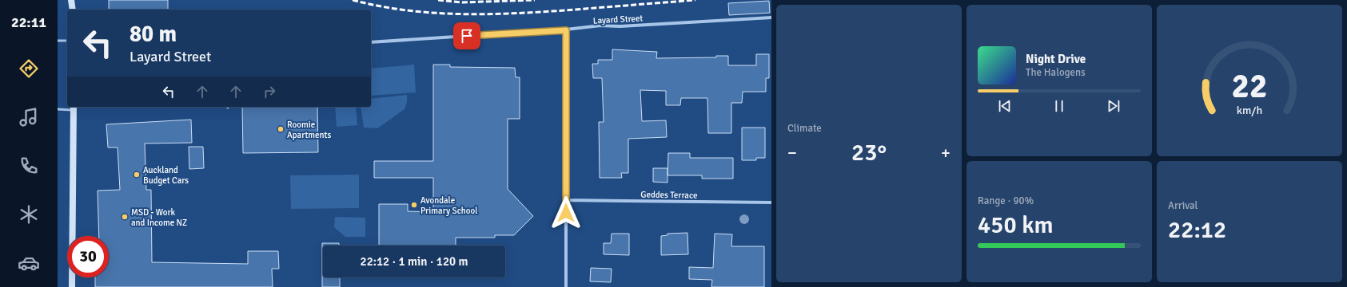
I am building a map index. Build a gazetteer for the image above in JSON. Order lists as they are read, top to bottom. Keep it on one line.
{"streets":{"street":["Layard Street","Geddes Terrace"]},"places":["Roomie Apartments","Auckland Budget Cars","Avondale Primary School","MSD - Work and Income NZ"],"page":{"tabs":"22:11","tile":["Climate",["Range · 90%","450 km"],["Arrival","22:12"]],"turn":["80 m","Layard Street"],"song":["Night Drive","The Halogens"],"heat":["−","23°","+"],"limit":"30","trip":"22:12 · 1 min · 120 m","gauge":["22","km/h"]}}
